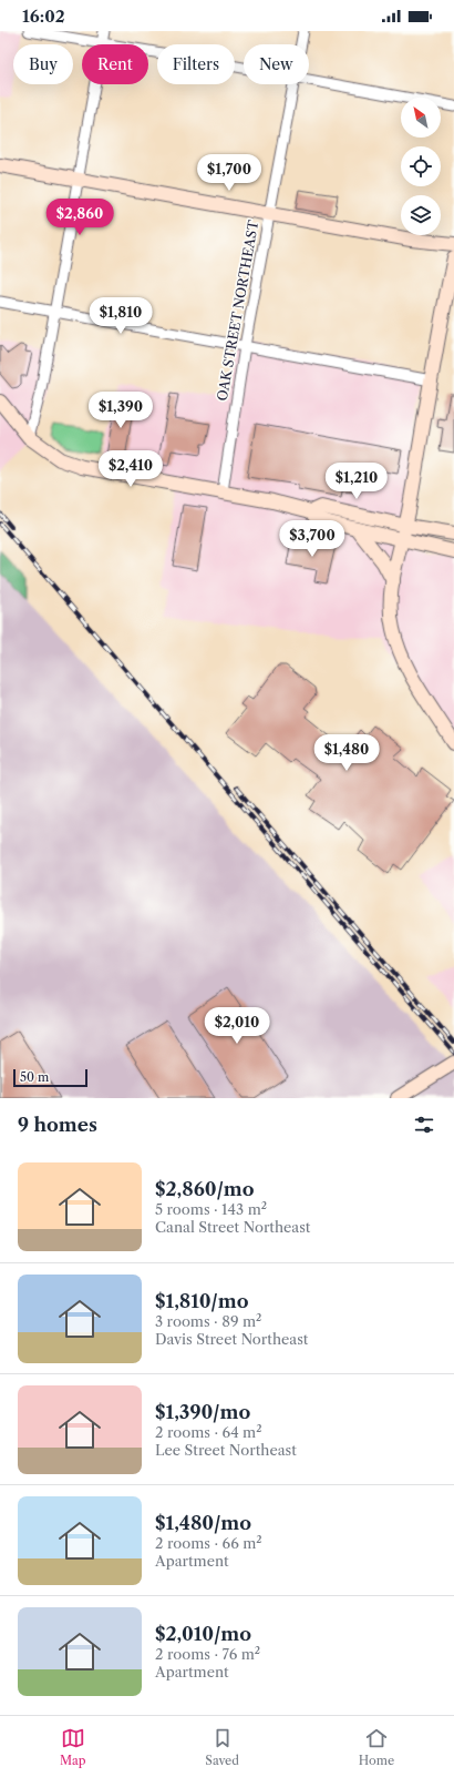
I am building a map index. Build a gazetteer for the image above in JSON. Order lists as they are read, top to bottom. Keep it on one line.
{"streets":{"street":["OAK STREET NORTHEAST"]},"scale_bar":"50 m","north":"top left","page":{"status":"16:02","chip":["Buy","Rent","Filters","New"],"price":["$1,700","$2,860","$1,810","$1,390","$2,410","$1,210","$3,700","$1,480","$2,010"],"scale":"50 m","heading":"9 homes","list":[{"name":"$2,860/mo","note":"5 rooms · 143 m² · Canal Street Northeast"},{"name":"$1,810/mo","note":"3 rooms · 89 m² · Davis Street Northeast"},{"name":"$1,390/mo","note":"2 rooms · 64 m² · Lee Street Northeast"},{"name":"$1,480/mo","note":"2 rooms · 66 m² · Apartment"},{"name":"$2,010/mo","note":"2 rooms · 76 m² · Apartment"}],"tabs":["Map","Saved","Home"]}}
